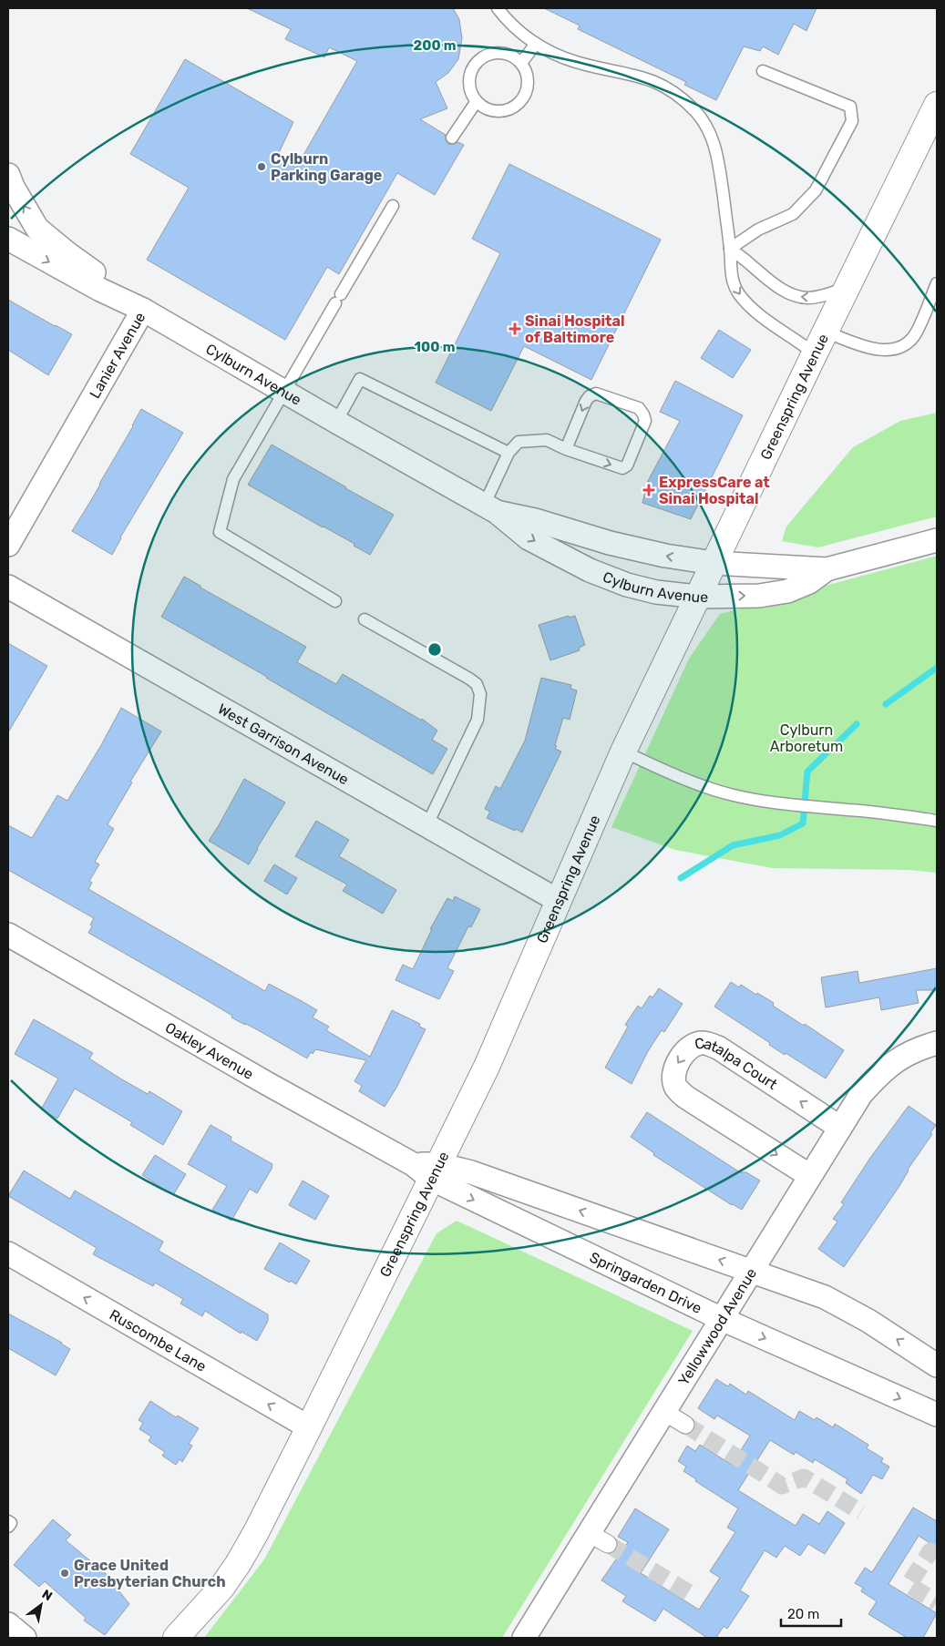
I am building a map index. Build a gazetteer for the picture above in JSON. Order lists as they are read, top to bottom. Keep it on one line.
{"streets":{"main road":["Greenspring Avenue"],"street":["Lanier Avenue","Cylburn Avenue","West Garrison Avenue","Oakley Avenue","Catalpa Court","Springarden Drive","Yellowwood Avenue","Ruscombe Lane"]},"crossings":[["Lanier Avenue","Cylburn Avenue"],["Cylburn Avenue","Greenspring Avenue"],["Greenspring Avenue","West Garrison Avenue"],["Greenspring Avenue","Oakley Avenue"],["Greenspring Avenue","Springarden Drive"],["Greenspring Avenue","Ruscombe Lane"],["Oakley Avenue","Springarden Drive"],["Catalpa Court","Yellowwood Avenue"],["Springarden Drive","Yellowwood Avenue"]],"one_way":["Ruscombe Lane"],"parks":["Cylburn Arboretum"],"places":{"other":["Cylburn Parking Garage","Grace United Presbyterian Church"],"health":["Sinai Hospital of Baltimore","ExpressCare at Sinai Hospital"]},"scale_bar":"20 m","north":"top right","rings":["200 m","100 m"]}
